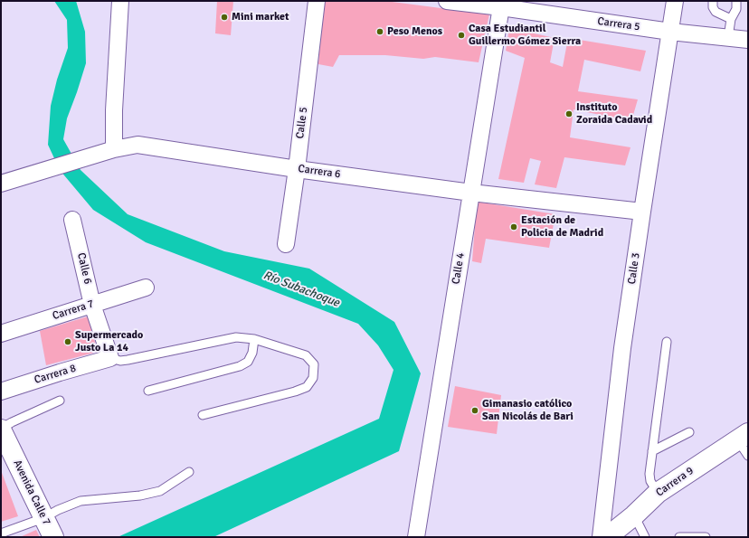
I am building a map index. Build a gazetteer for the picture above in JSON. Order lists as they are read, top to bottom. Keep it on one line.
{"streets":{"street":["Carrera 5","Calle 5","Carrera 6","Calle 6","Calle 4","Calle 3","Carrera 7","Carrera 8","Carrera 9","Avenida Calle 7"]},"crossings":[["Carrera 5","Calle 4"],["Carrera 5","Calle 3"],["Calle 5","Carrera 6"],["Carrera 6","Calle 4"],["Carrera 6","Calle 3"],["Calle 6","Carrera 7"],["Calle 6","Carrera 8"]],"water":["Río Subachoque"],"places":["Mini market","Peso Menos","Casa Estudiantil Guillermo Gómez Sierra","Instituto Zoraida Cadavid","Estación de Policia de Madrid","Supermercado Justo La 14","Gimanasio católico San Nicolás de Bari"]}
